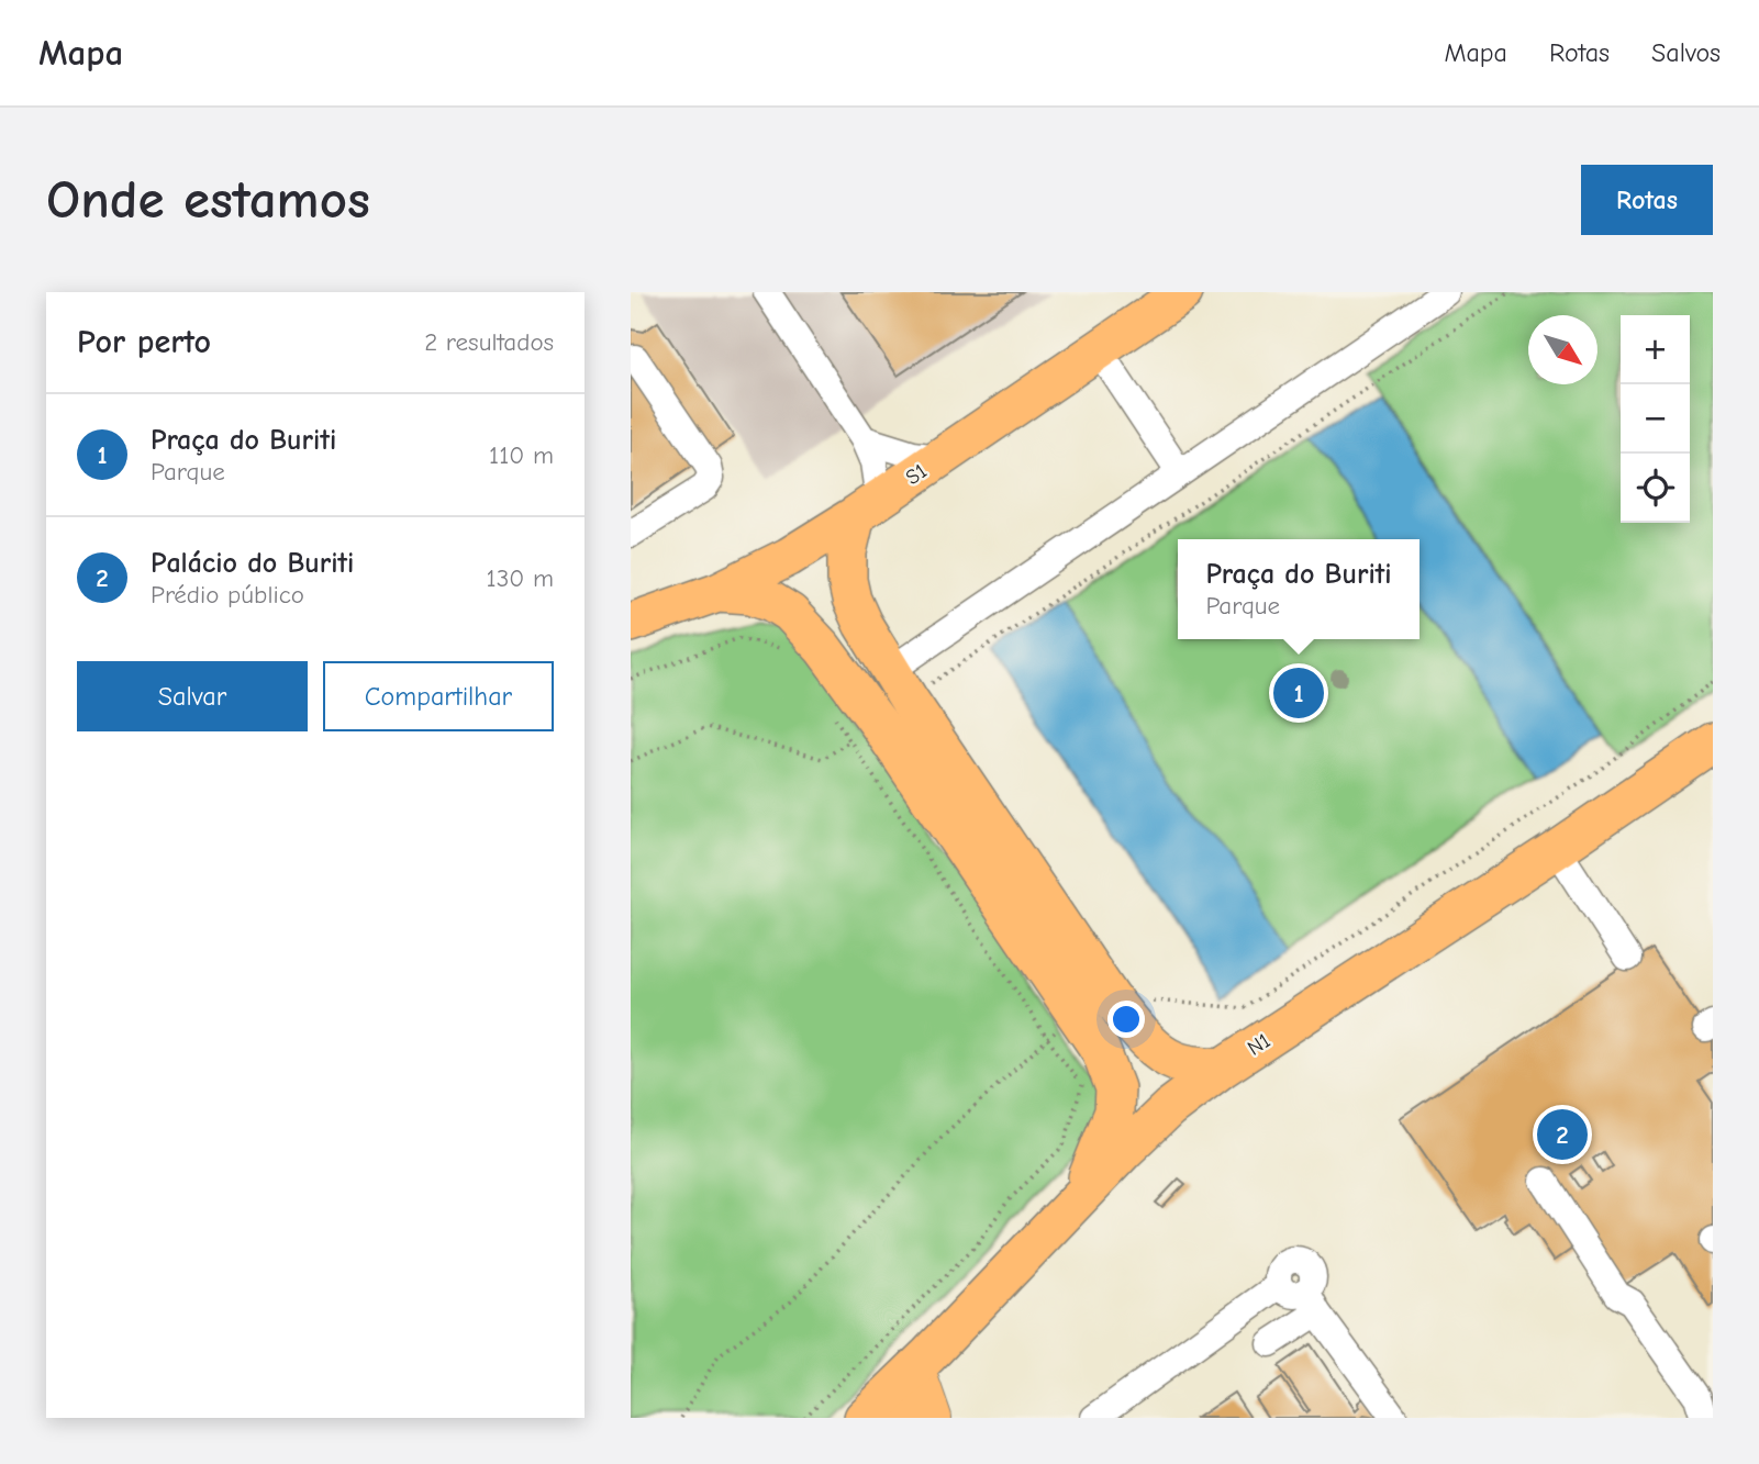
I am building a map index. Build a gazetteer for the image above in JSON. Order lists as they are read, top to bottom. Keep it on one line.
{"streets":{"highway":["S1","N1"]},"north":"bottom right","page":{"header":"Mapa","nav":["Mapa","Rotas","Salvos"],"buttons":["Rotas",["Salvar","Compartilhar"]],"title":"Onde estamos","heading":["Por perto","2 resultados"],"map_buttons":["+","−"],"list":[{"mark":"1","name":"Praça do Buriti","note":"Parque","value":"110 m"},{"mark":"2","name":"Palácio do Buriti","note":"Prédio público","value":"130 m"}],"popup":["Praça do Buriti","Parque"],"pins":["1","2"]}}
